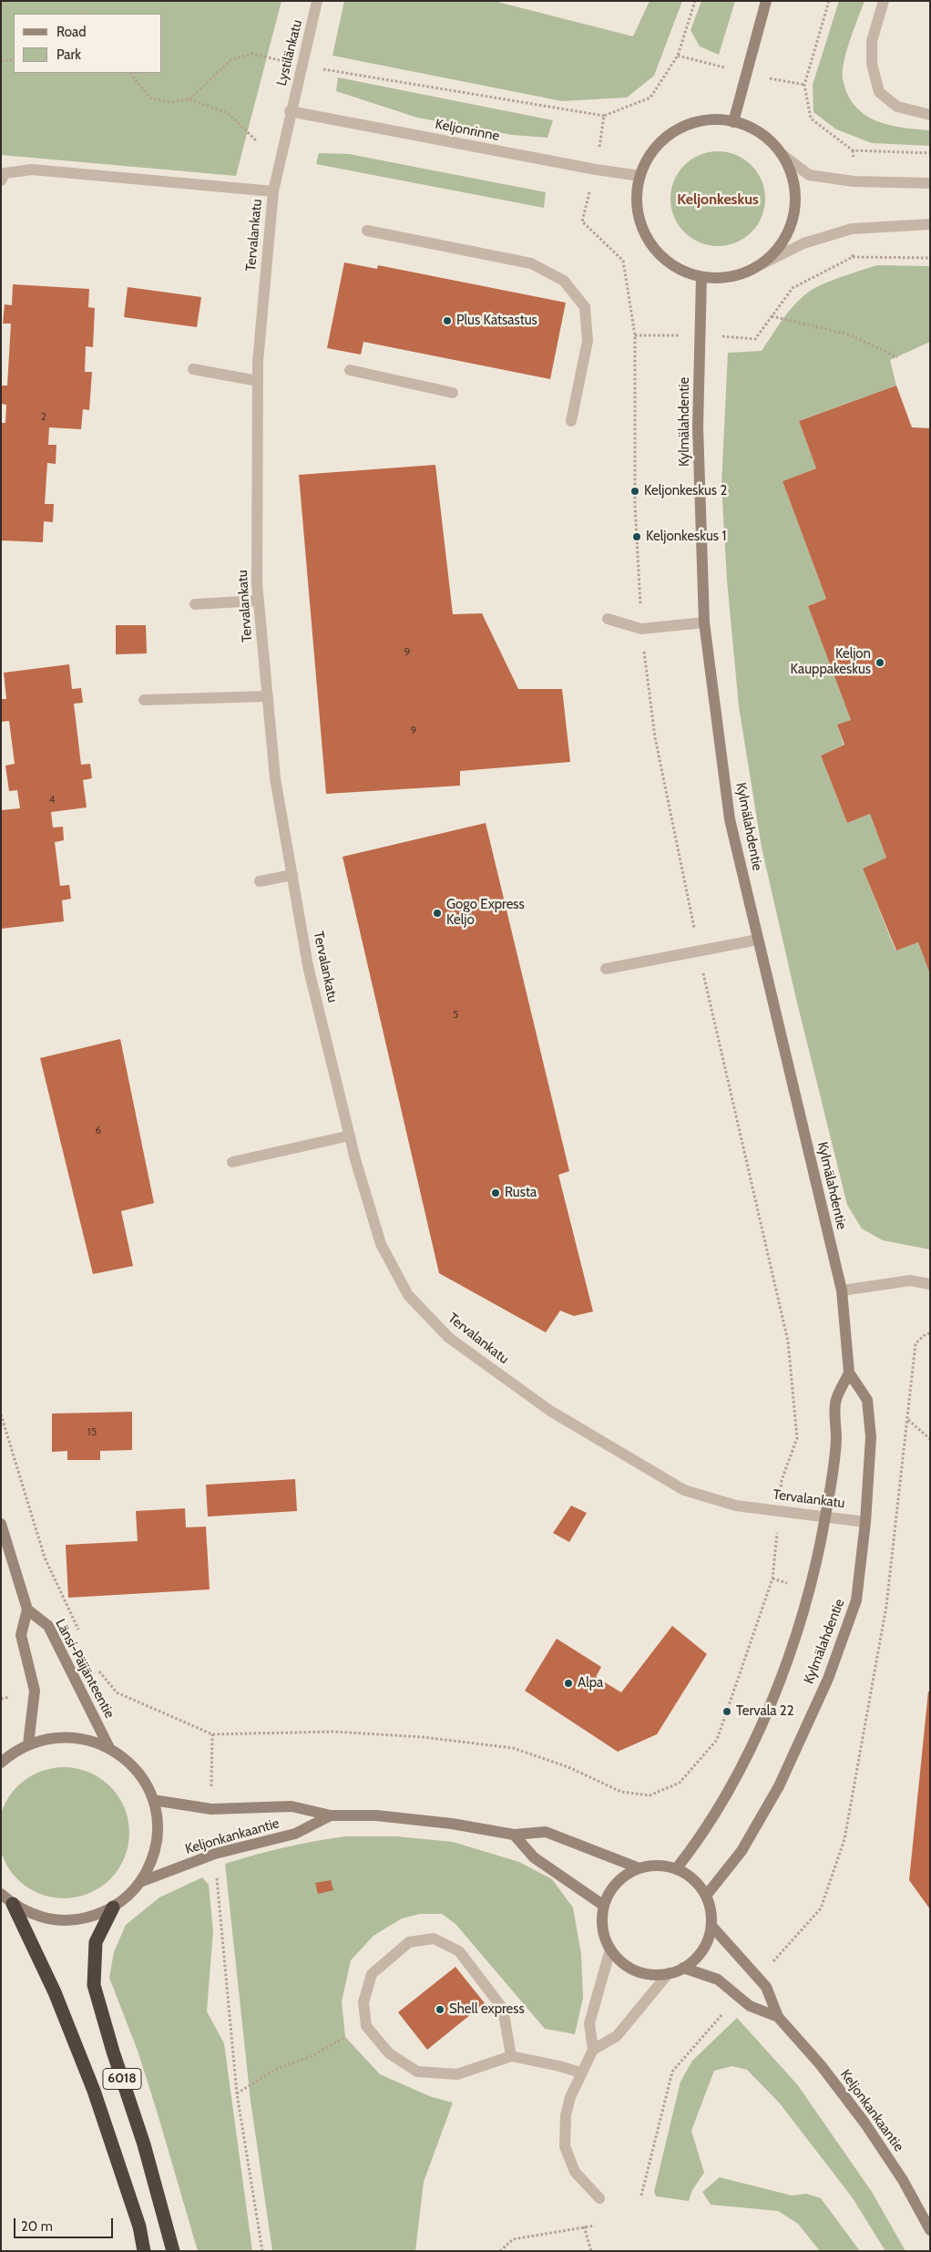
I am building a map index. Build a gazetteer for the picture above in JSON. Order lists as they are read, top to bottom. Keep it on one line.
{"streets":{"highway":["6018"],"street":["Lystilänkatu","Keljonrinne","Tervalankatu","Kylmälahdentie","Länsi-Päijänteentie","Keljonkankaantie"]},"crossings":[["Lystilänkatu","Keljonrinne"],["Lystilänkatu","Tervalankatu"],["Keljonrinne","Tervalankatu"],["Keljonrinne","Kylmälahdentie"],["Tervalankatu","Kylmälahdentie"],["Kylmälahdentie","Keljonkankaantie"],["Länsi-Päijänteentie","6018"],["Keljonkankaantie","6018"]],"districts":["Keljonkeskus"],"places":["Plus Katsastus","Keljonkeskus 2","Keljonkeskus 1","Keljon Kauppakeskus","Gogo Express Keljo","Rusta","Alpa","Tervala 22","Shell express"],"house_numbers":["2","9","9","4","5","6","15"],"legend":["Road","Park"],"scale_bar":"20 m"}
